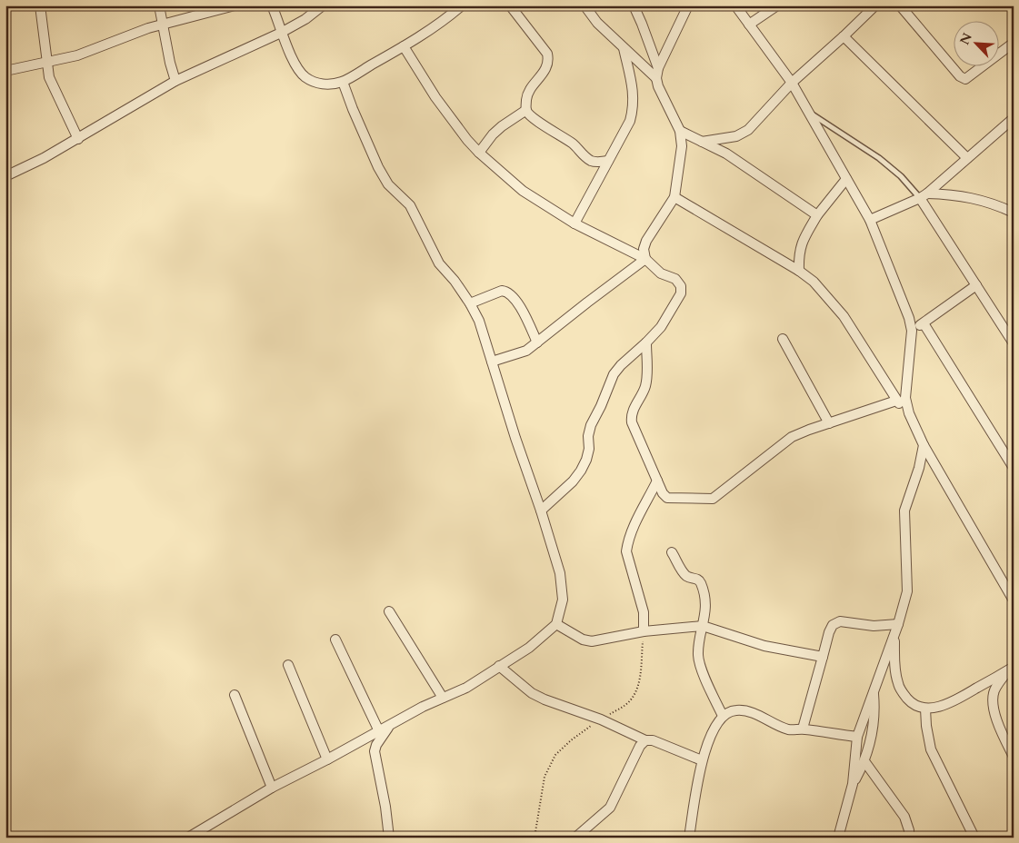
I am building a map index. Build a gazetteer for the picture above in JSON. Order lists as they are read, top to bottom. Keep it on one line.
{"north":"top left"}
